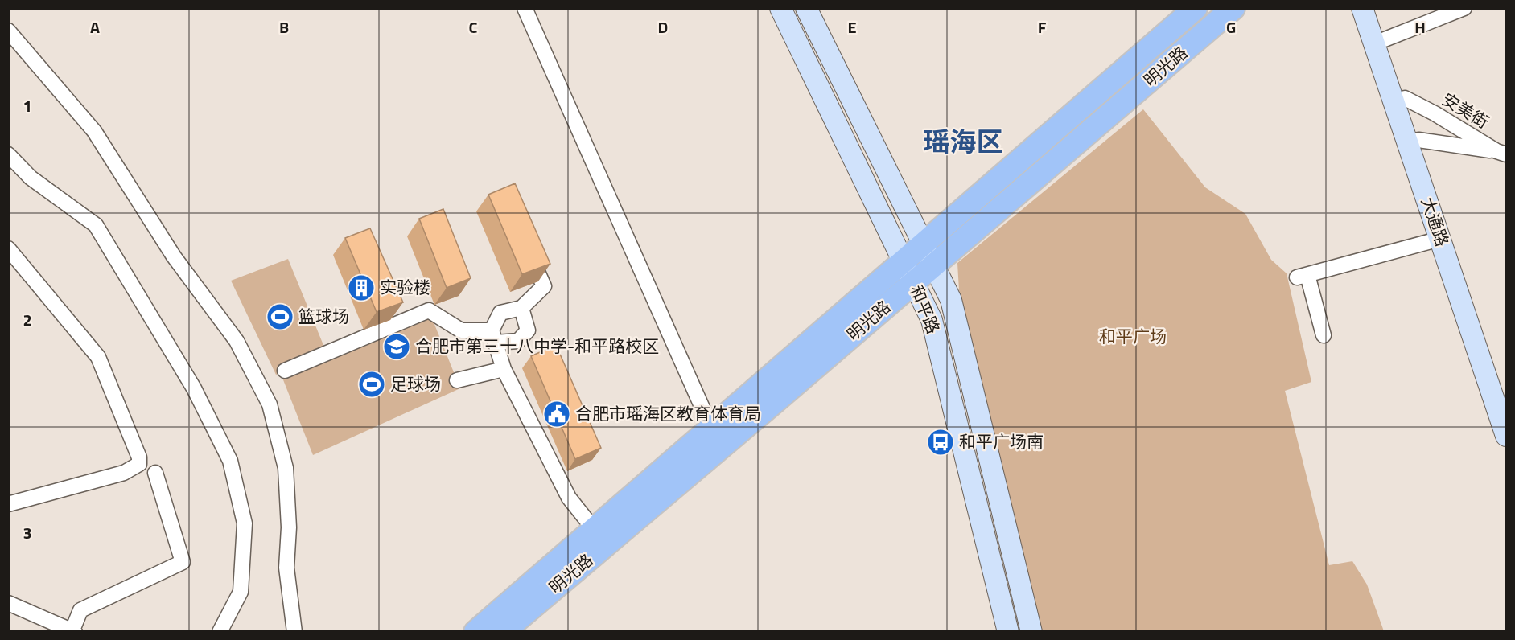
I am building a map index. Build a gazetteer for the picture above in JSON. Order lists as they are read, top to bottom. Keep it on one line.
{"streets":{"main road":["明光路","大通路","和平路"],"street":["安美街"]},"crossings":[["明光路","和平路"],["安美街","大通路"]],"districts":["瑶海区"],"parks":["和平广场"],"places":{"building":["实验楼"],"sports":["篮球场","足球场"],"school or university":["合肥市第三十八中学-和平路校区"],"public building":["合肥市瑶海区教育体育局"],"bus stop":["和平广场南"]},"grid":{"columns":["A","B","C","D","E","F","G","H"],"rows":["1","2","3"]}}
